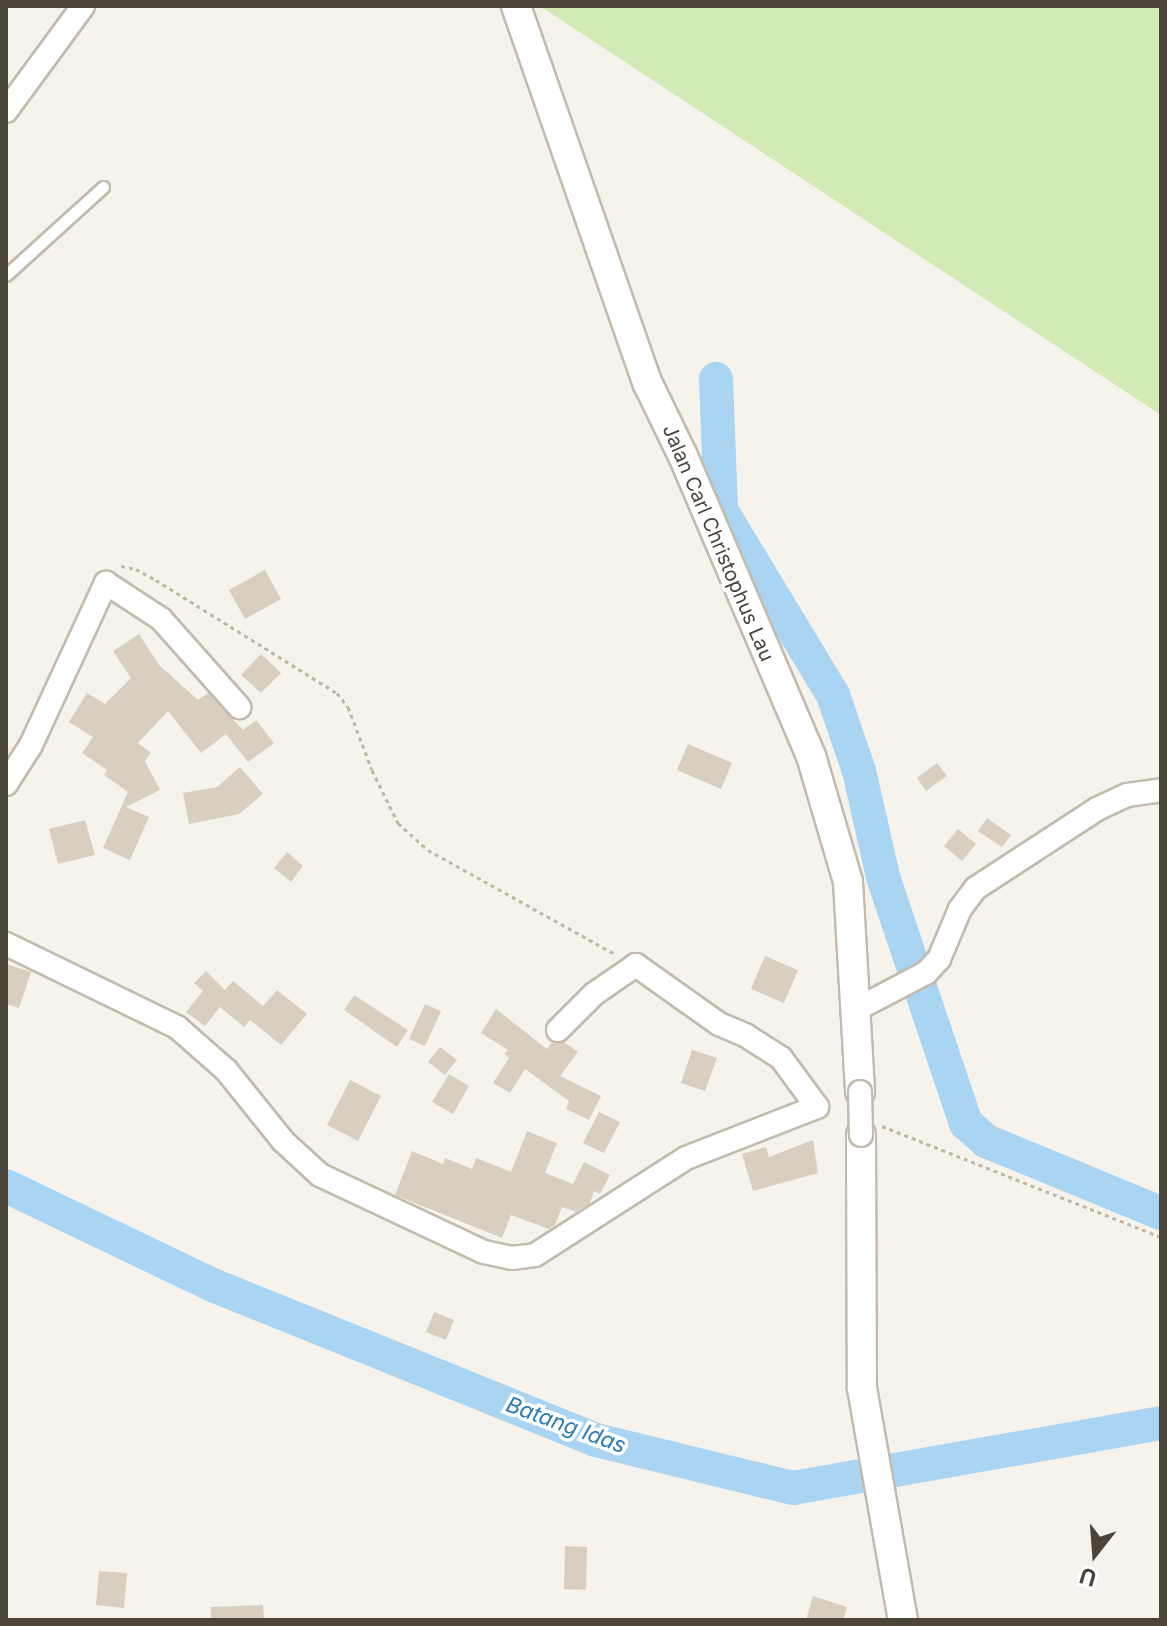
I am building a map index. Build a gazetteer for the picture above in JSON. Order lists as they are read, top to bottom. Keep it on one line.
{"streets":{"street":["Jalan Carl Christophus Lau"]},"water":["Batang Idas"],"north":"bottom"}
